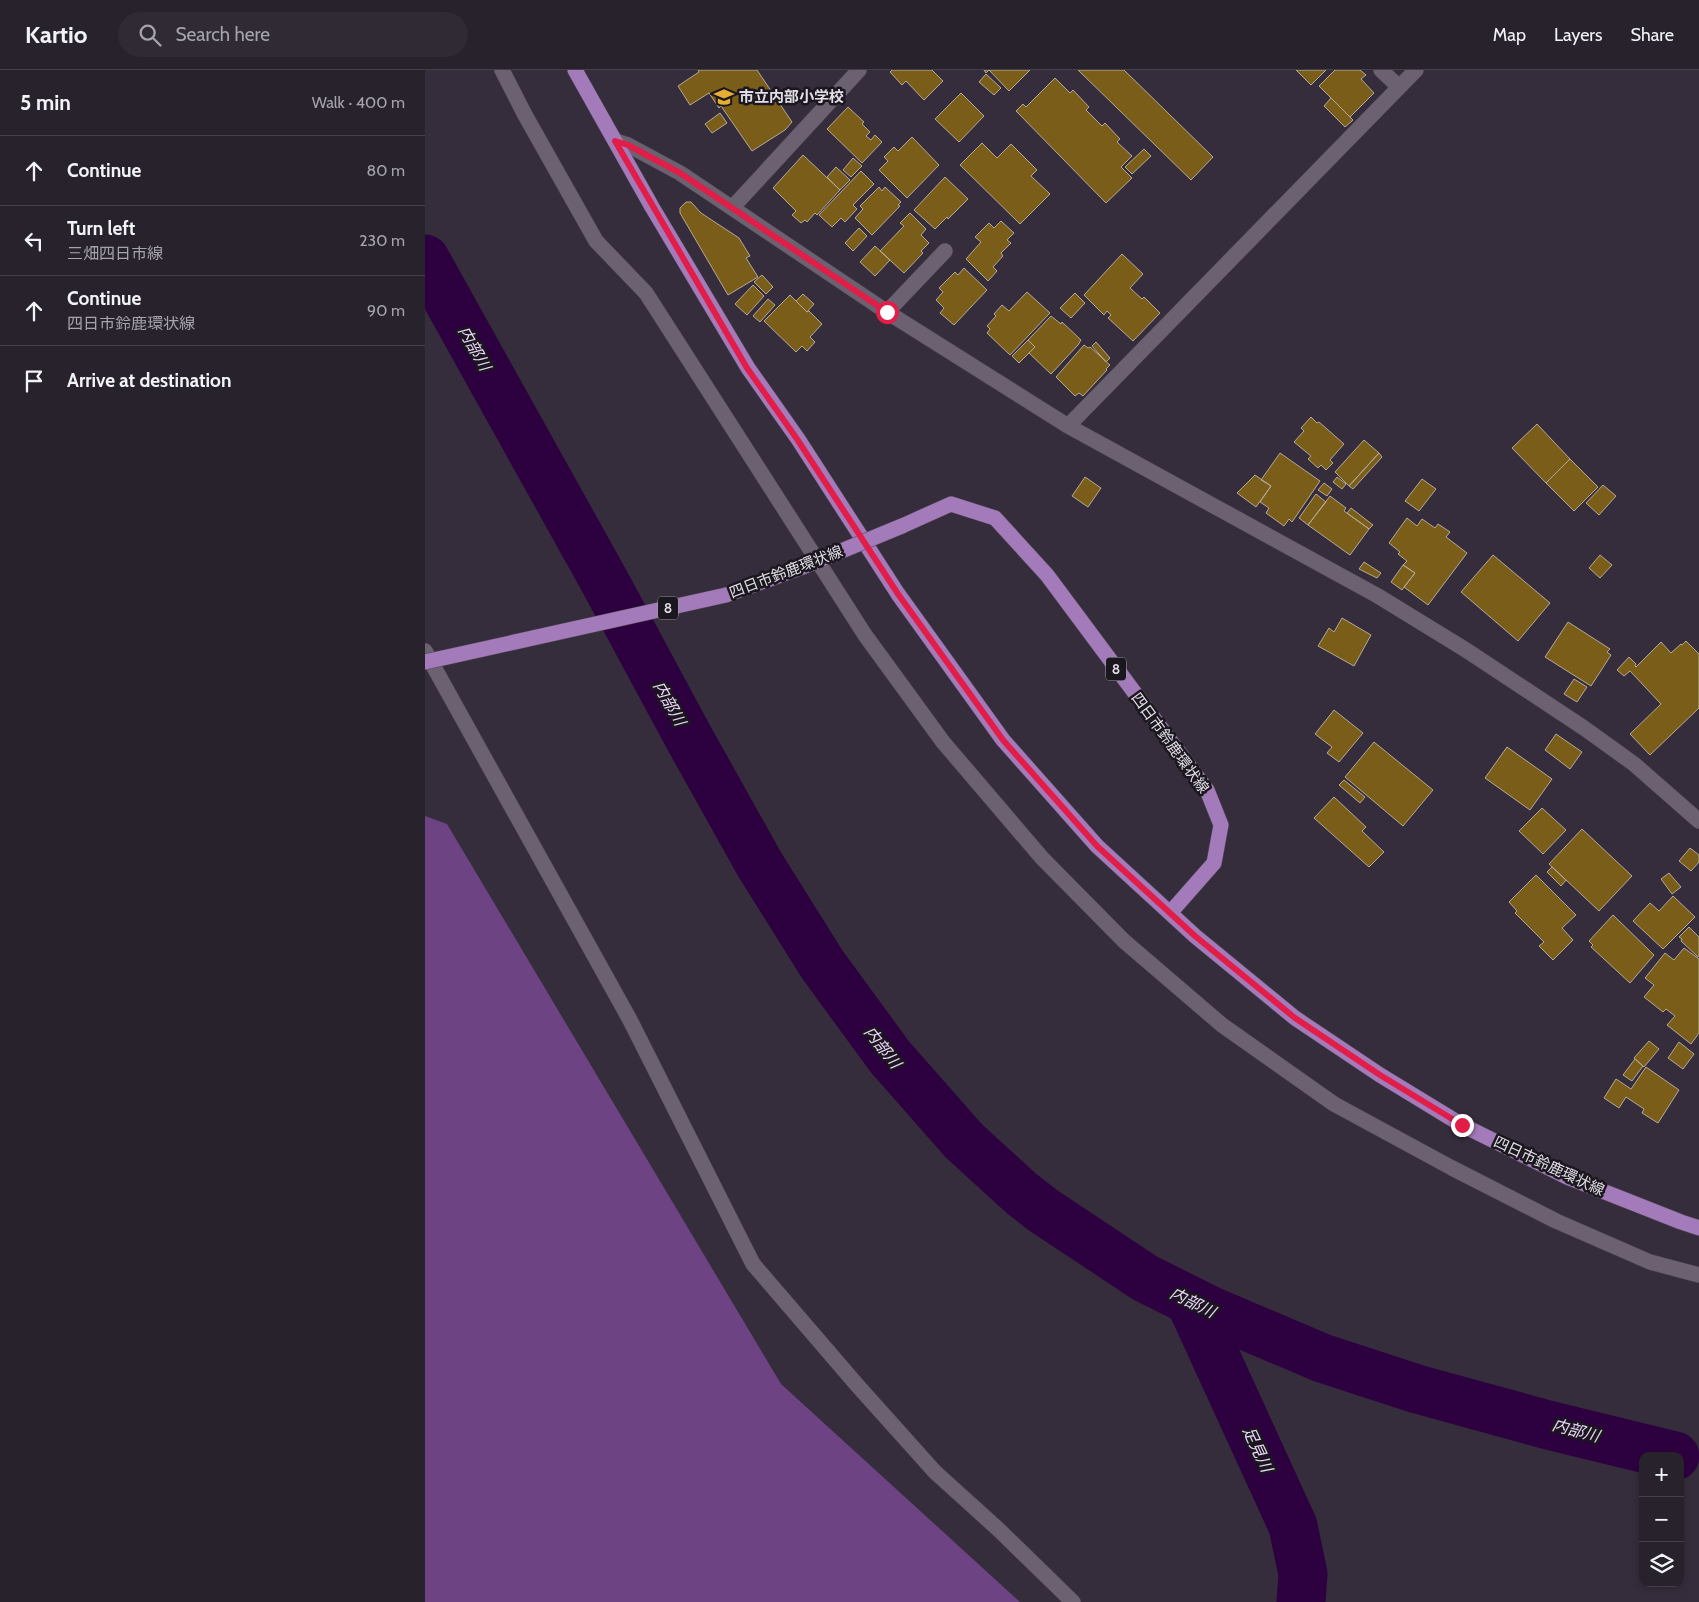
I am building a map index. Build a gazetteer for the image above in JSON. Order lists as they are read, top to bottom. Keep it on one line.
{"streets":{"main road":["四日市鈴鹿環状線","8"]},"water":["内部川","足見川"],"places":{"school or university":["市立内部小学校"]},"page":{"header":"Kartio","search":"Search here","nav":["Map","Layers","Share"],"heading":["5 min","Walk · 400 m"],"list":[["Continue","80 m"],["Turn left","三畑四日市線","230 m"],["Continue","四日市鈴鹿環状線","90 m"],"Arrive at destination"],"map_buttons":["+","−"]}}
